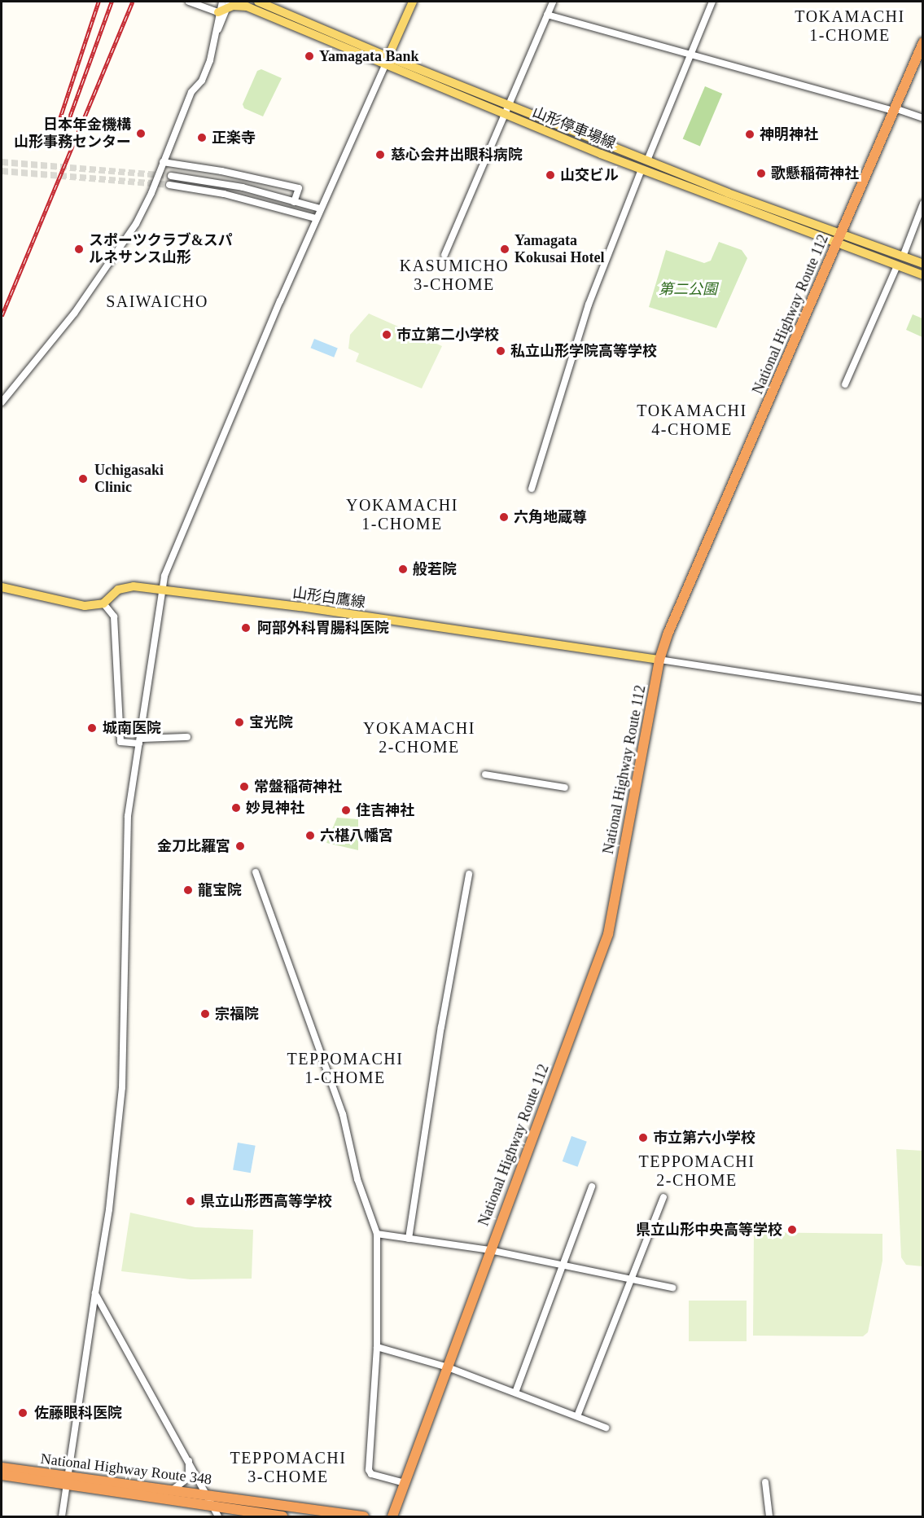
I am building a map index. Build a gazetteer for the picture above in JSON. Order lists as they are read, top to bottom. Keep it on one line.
{"streets":{"highway":["National Highway Route 112","National Highway Route 348"],"main road":["山形停車場線","山形白鷹線"]},"crossings":[["山形停車場線","National Highway Route 112"],["National Highway Route 112","山形白鷹線"]],"districts":["TOKAMACHI 1-CHOME","KASUMICHO 3-CHOME","SAIWAICHO","TOKAMACHI 4-CHOME","YOKAMACHI 1-CHOME","YOKAMACHI 2-CHOME","TEPPOMACHI 1-CHOME","TEPPOMACHI 2-CHOME","TEPPOMACHI 3-CHOME"],"parks":["第二公園"],"places":["Yamagata Bank","日本年金機構 山形事務センター","神明神社","正楽寺","慈心会井出眼科病院","歌懸稲荷神社","山交ビル","スポーツクラブ&スパ ルネサンス山形","Yamagata Kokusai Hotel","市立第二小学校","私立山形学院高等学校","Uchigasaki Clinic","六角地蔵尊","般若院","阿部外科胃腸科医院","宝光院","城南医院","常盤稲荷神社","妙見神社","住吉神社","六椹八幡宮","金刀比羅宮","龍宝院","宗福院","市立第六小学校","県立山形西高等学校","県立山形中央高等学校","佐藤眼科医院"]}
